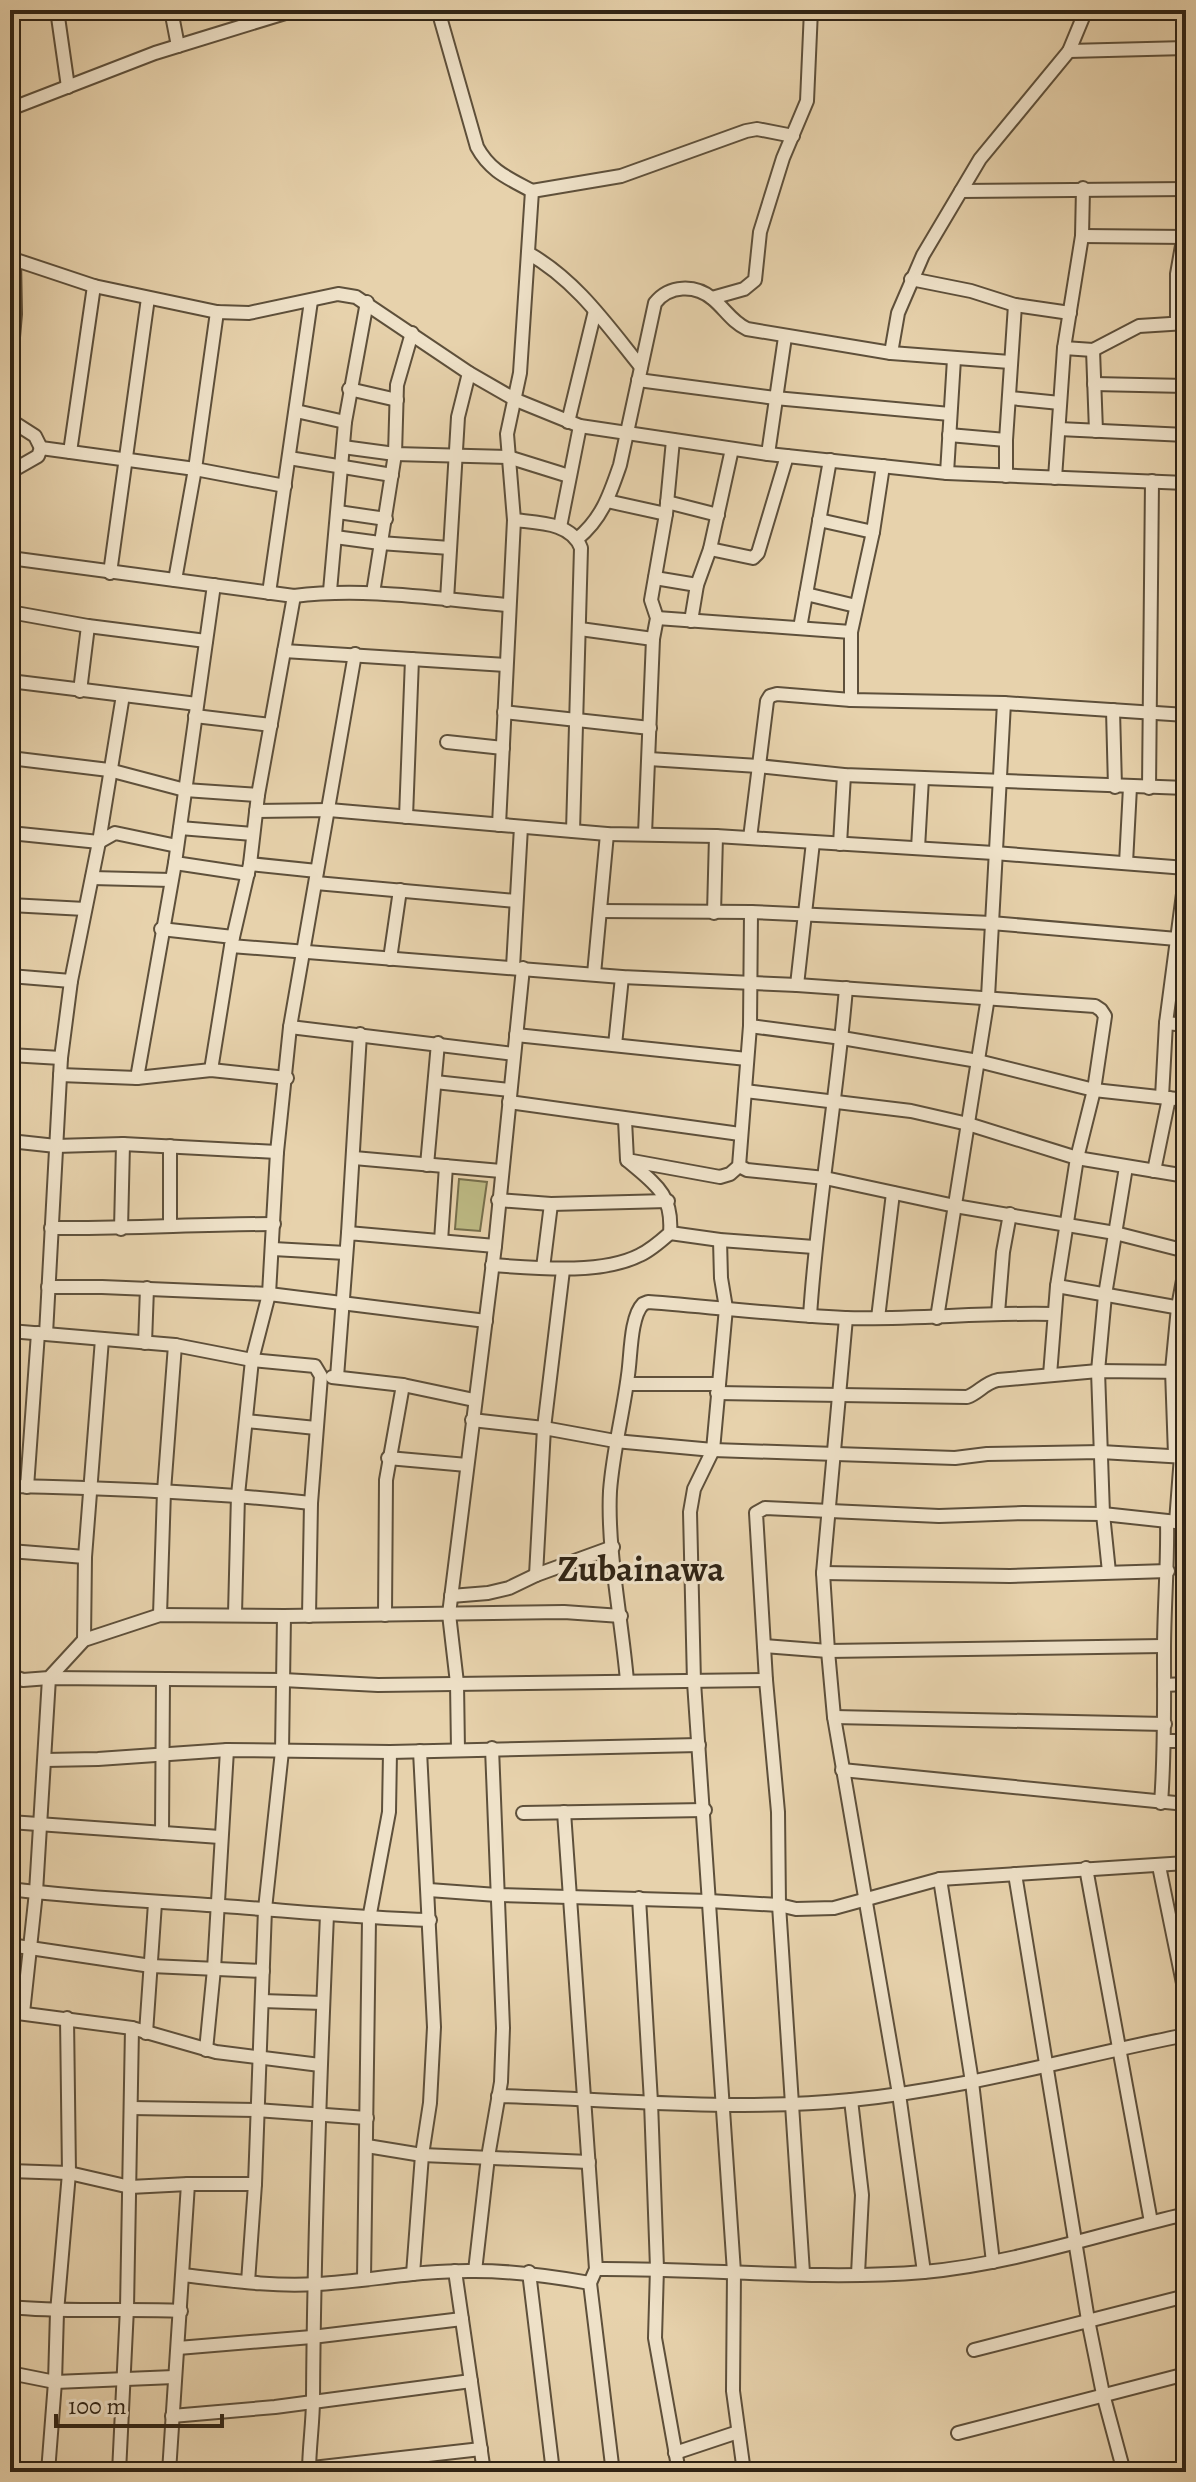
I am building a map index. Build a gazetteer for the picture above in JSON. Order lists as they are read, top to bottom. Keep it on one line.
{"districts":["Zubainawa"],"scale_bar":"100 m"}
